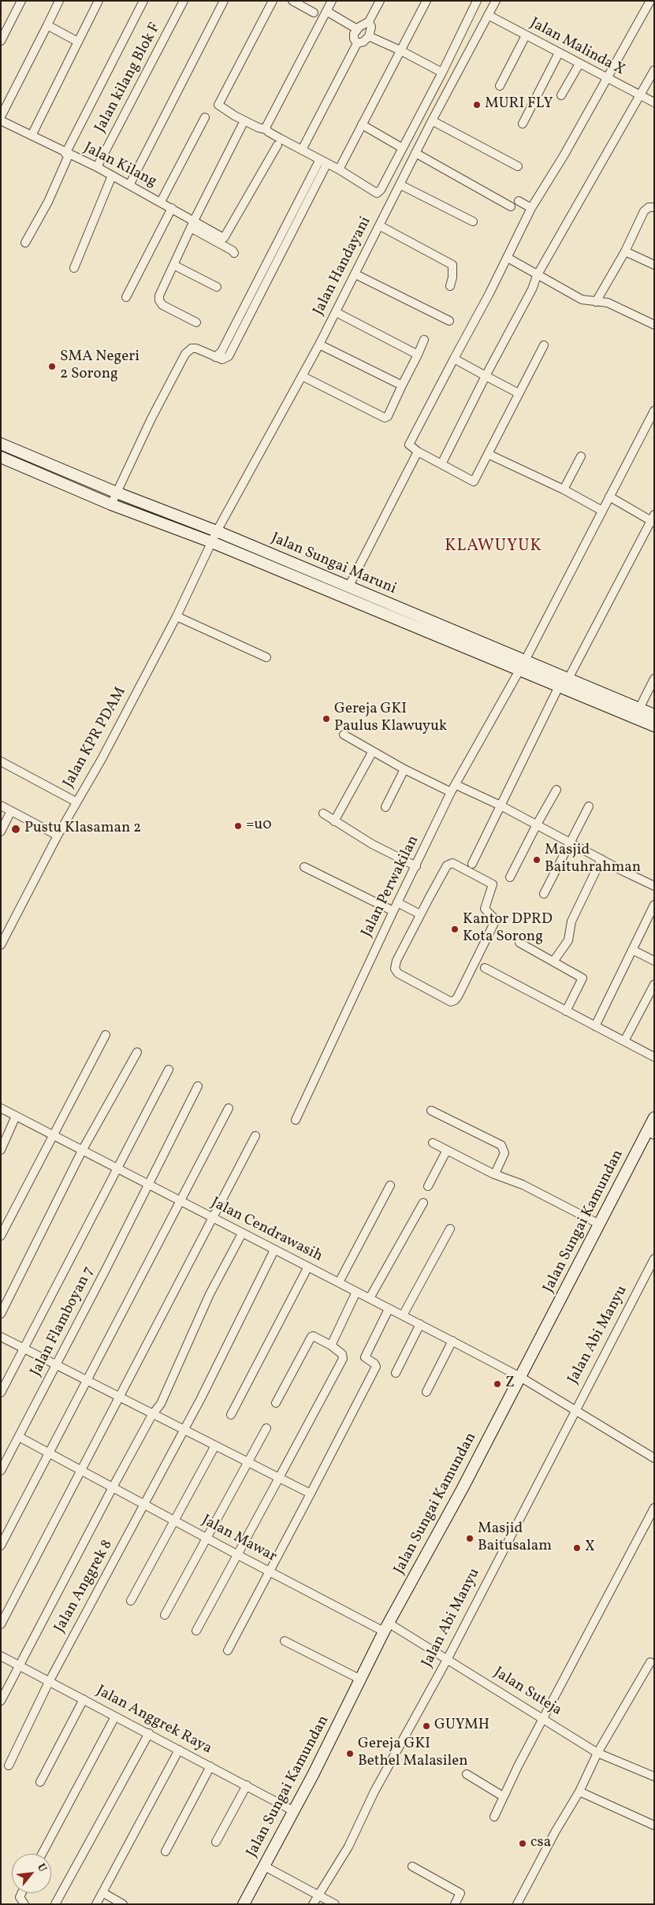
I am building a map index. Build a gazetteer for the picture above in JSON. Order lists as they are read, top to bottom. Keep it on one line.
{"streets":{"main road":["Jalan Sungai Maruni","Jalan Sungai Kamundan"],"street":["Jalan Malinda X","Jalan kilang Blok F","Jalan Kilang","Jalan Handayani","Jalan KPR PDAM","Jalan Perwakilan","Jalan Cendrawasih","Jalan Flamboyan 7","Jalan Abi Manyu","Jalan Mawar","Jalan Anggrek 8","Jalan Suteja","Jalan Anggrek Raya"]},"crossings":[["Jalan Malinda X","Jalan Handayani"],["Jalan kilang Blok F","Jalan Kilang"],["Jalan Handayani","Jalan Sungai Maruni"],["Jalan Handayani","Jalan KPR PDAM"],["Jalan Sungai Maruni","Jalan KPR PDAM"],["Jalan Sungai Maruni","Jalan Perwakilan"],["Jalan Sungai Kamundan","Jalan Cendrawasih"],["Jalan Sungai Kamundan","Jalan Mawar"],["Jalan Sungai Kamundan","Jalan Suteja"],["Jalan Sungai Kamundan","Jalan Anggrek Raya"],["Jalan Cendrawasih","Jalan Flamboyan 7"],["Jalan Cendrawasih","Jalan Abi Manyu"],["Jalan Cendrawasih","Jalan Anggrek 8"],["Jalan Flamboyan 7","Jalan Mawar"],["Jalan Abi Manyu","Jalan Suteja"],["Jalan Mawar","Jalan Anggrek 8"],["Jalan Mawar","Jalan Suteja"],["Jalan Anggrek 8","Jalan Anggrek Raya"]],"districts":["KLAWUYUK"],"places":["MURI FLY","SMA Negeri 2 Sorong","Gereja GKI Paulus Klawuyuk","=u0","Pustu Klasaman 2","Masjid Baituhrahman","Kantor DPRD Kota Sorong","Z","Masjid Baitusalam","X","GUYMH","Gereja GKI Bethel Malasilen","csa"],"north":"top right"}
